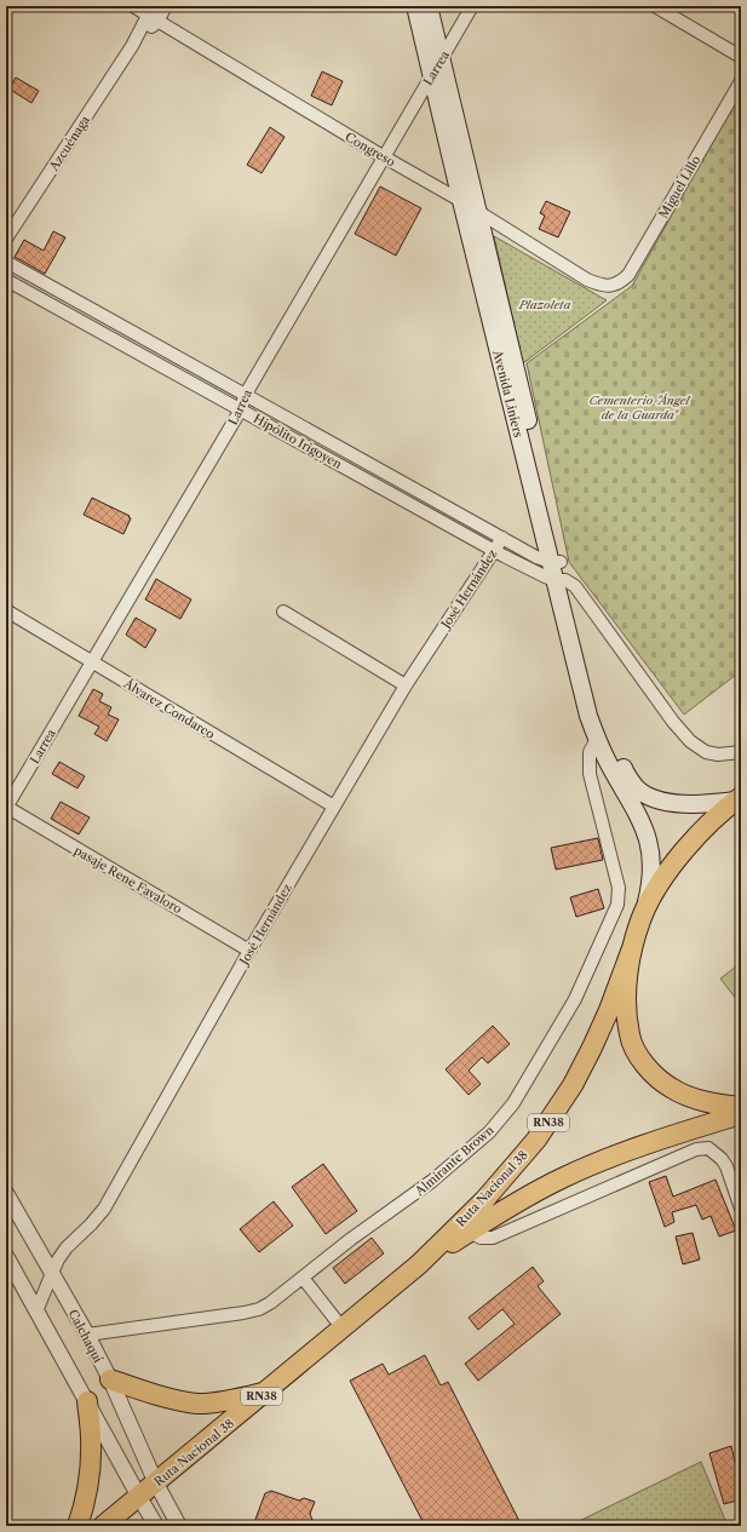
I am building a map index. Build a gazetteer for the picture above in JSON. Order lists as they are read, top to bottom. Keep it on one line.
{"streets":{"main road":["Avenida Liniers","RN38","Ruta Nacional 38"],"street":["Larrea","Azcuénaga","Congreso","Miguel Lillo","Hipólito Irigoyen","José Hernández","Álvarez Condarco","pasaje Rene Favaloro","Almirante Brown","Calchaquí"]},"crossings":[["Larrea","Congreso"],["Larrea","Avenida Liniers"],["Larrea","Hipólito Irigoyen"],["Larrea","Álvarez Condarco"],["Larrea","pasaje Rene Favaloro"],["Azcuénaga","Congreso"],["Congreso","Miguel Lillo"],["Congreso","Avenida Liniers"],["Avenida Liniers","Hipólito Irigoyen"],["Avenida Liniers","Almirante Brown"],["Hipólito Irigoyen","José Hernández"],["José Hernández","Álvarez Condarco"],["José Hernández","pasaje Rene Favaloro"],["José Hernández","Calchaquí"],["RN38","Ruta Nacional 38"],["Almirante Brown","Calchaquí"],["Ruta Nacional 38","Calchaquí"]],"parks":["Plazoleta","Cementerio \"Ángel de la Guarda\""]}
